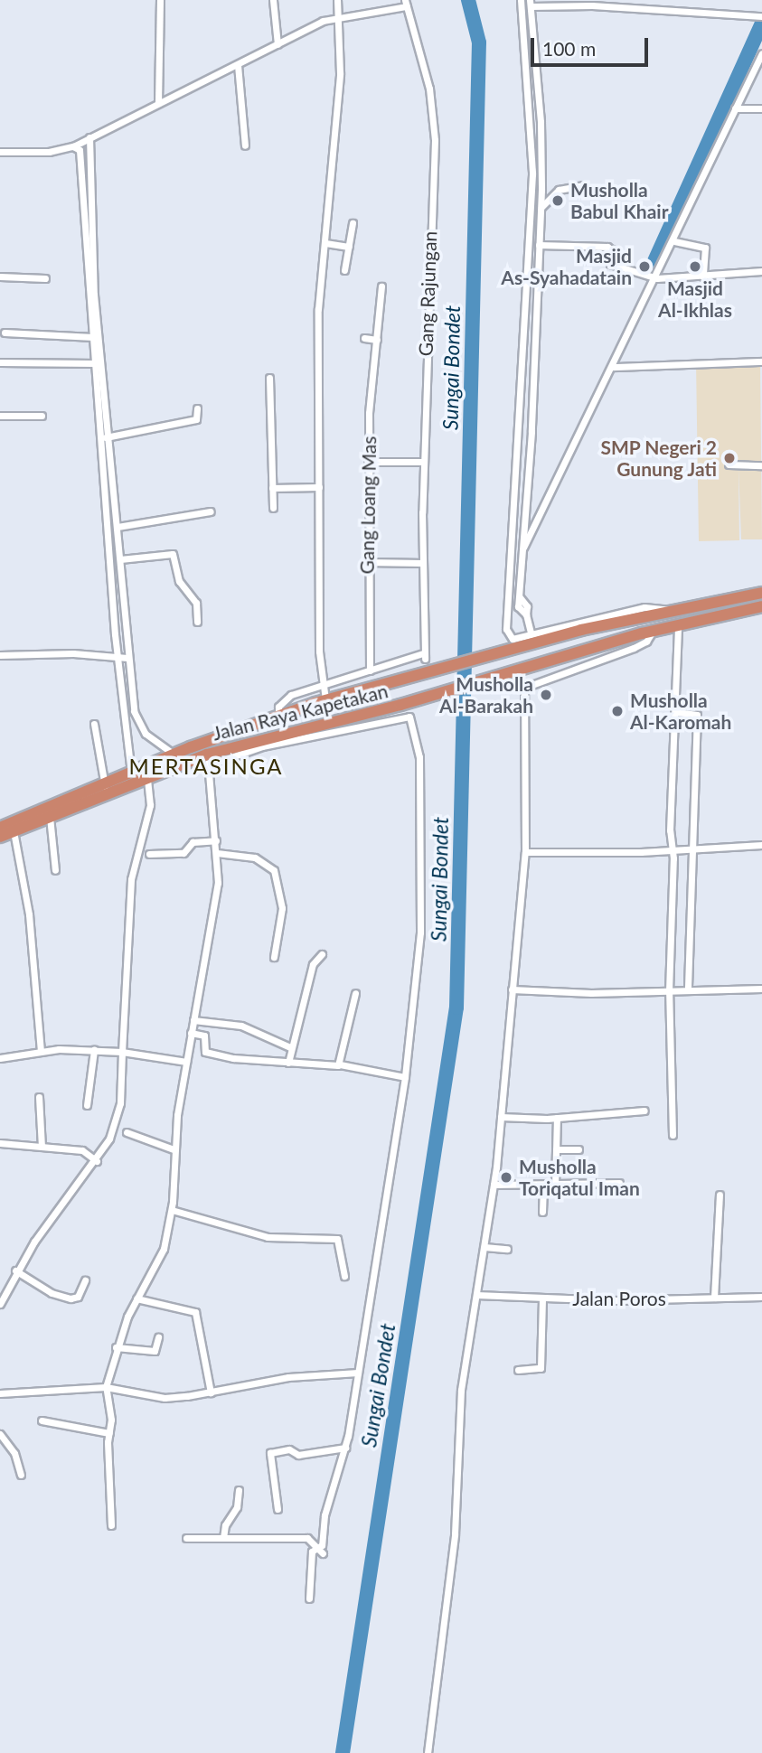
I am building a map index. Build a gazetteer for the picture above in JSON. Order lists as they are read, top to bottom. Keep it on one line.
{"streets":{"highway":["Jalan Raya Kapetakan"],"street":["Gang Rajungan","Gang Loang Mas","Jalan Poros"]},"crossings":[["Gang Rajungan","Gang Loang Mas"]],"districts":["MERTASINGA"],"water":["Sungai Bondet"],"places":["Musholla Babul Khair","Masjid As-Syahadatain","Masjid Al-Ikhlas","SMP Negeri 2 Gunung Jati","Musholla Al-Barakah","Musholla Al-Karomah","Musholla Toriqatul Iman"],"scale_bar":"100 m"}
